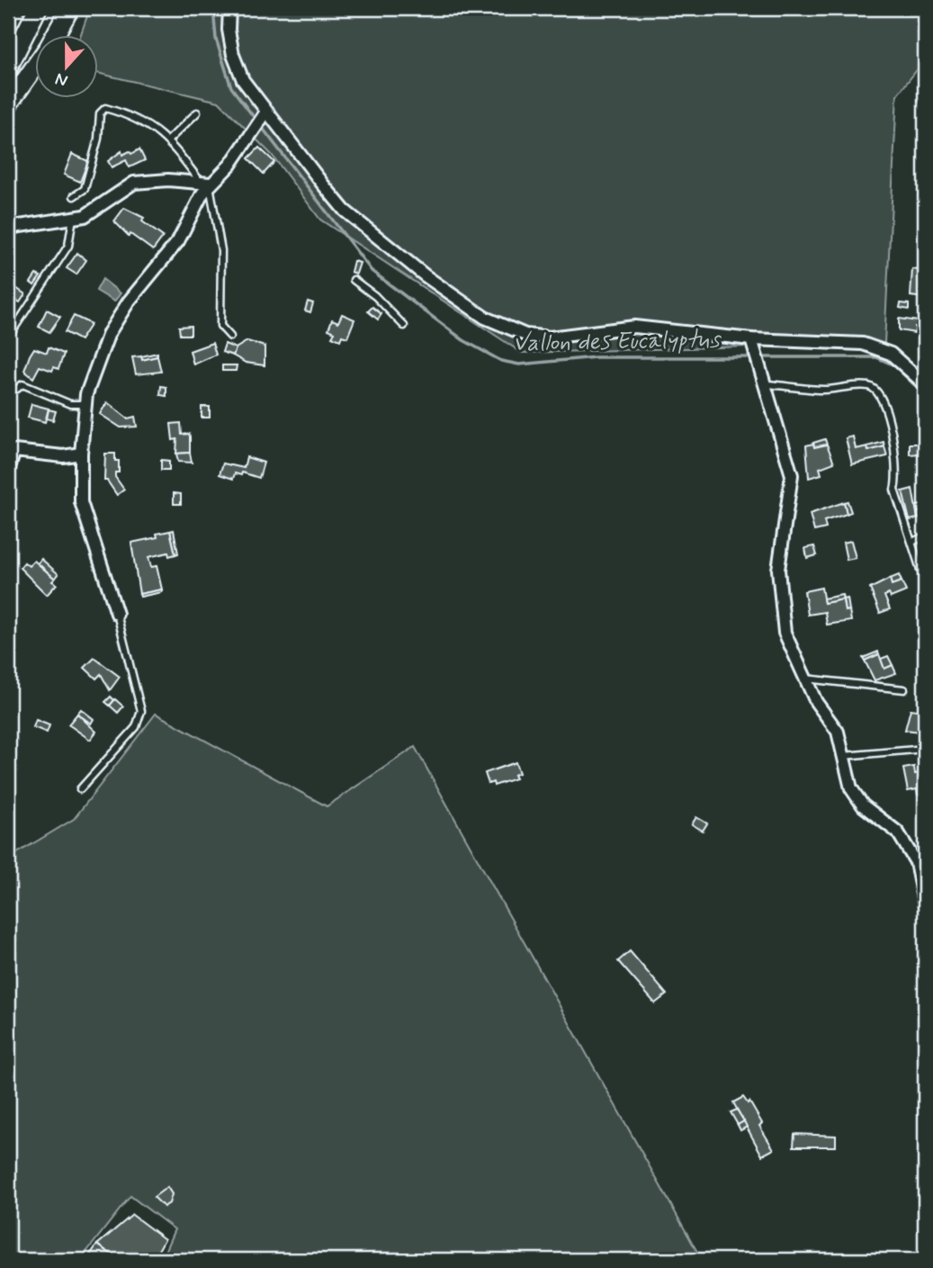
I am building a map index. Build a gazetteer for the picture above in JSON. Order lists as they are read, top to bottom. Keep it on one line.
{"water":["Vallon des Eucalyptus"],"north":"bottom"}
